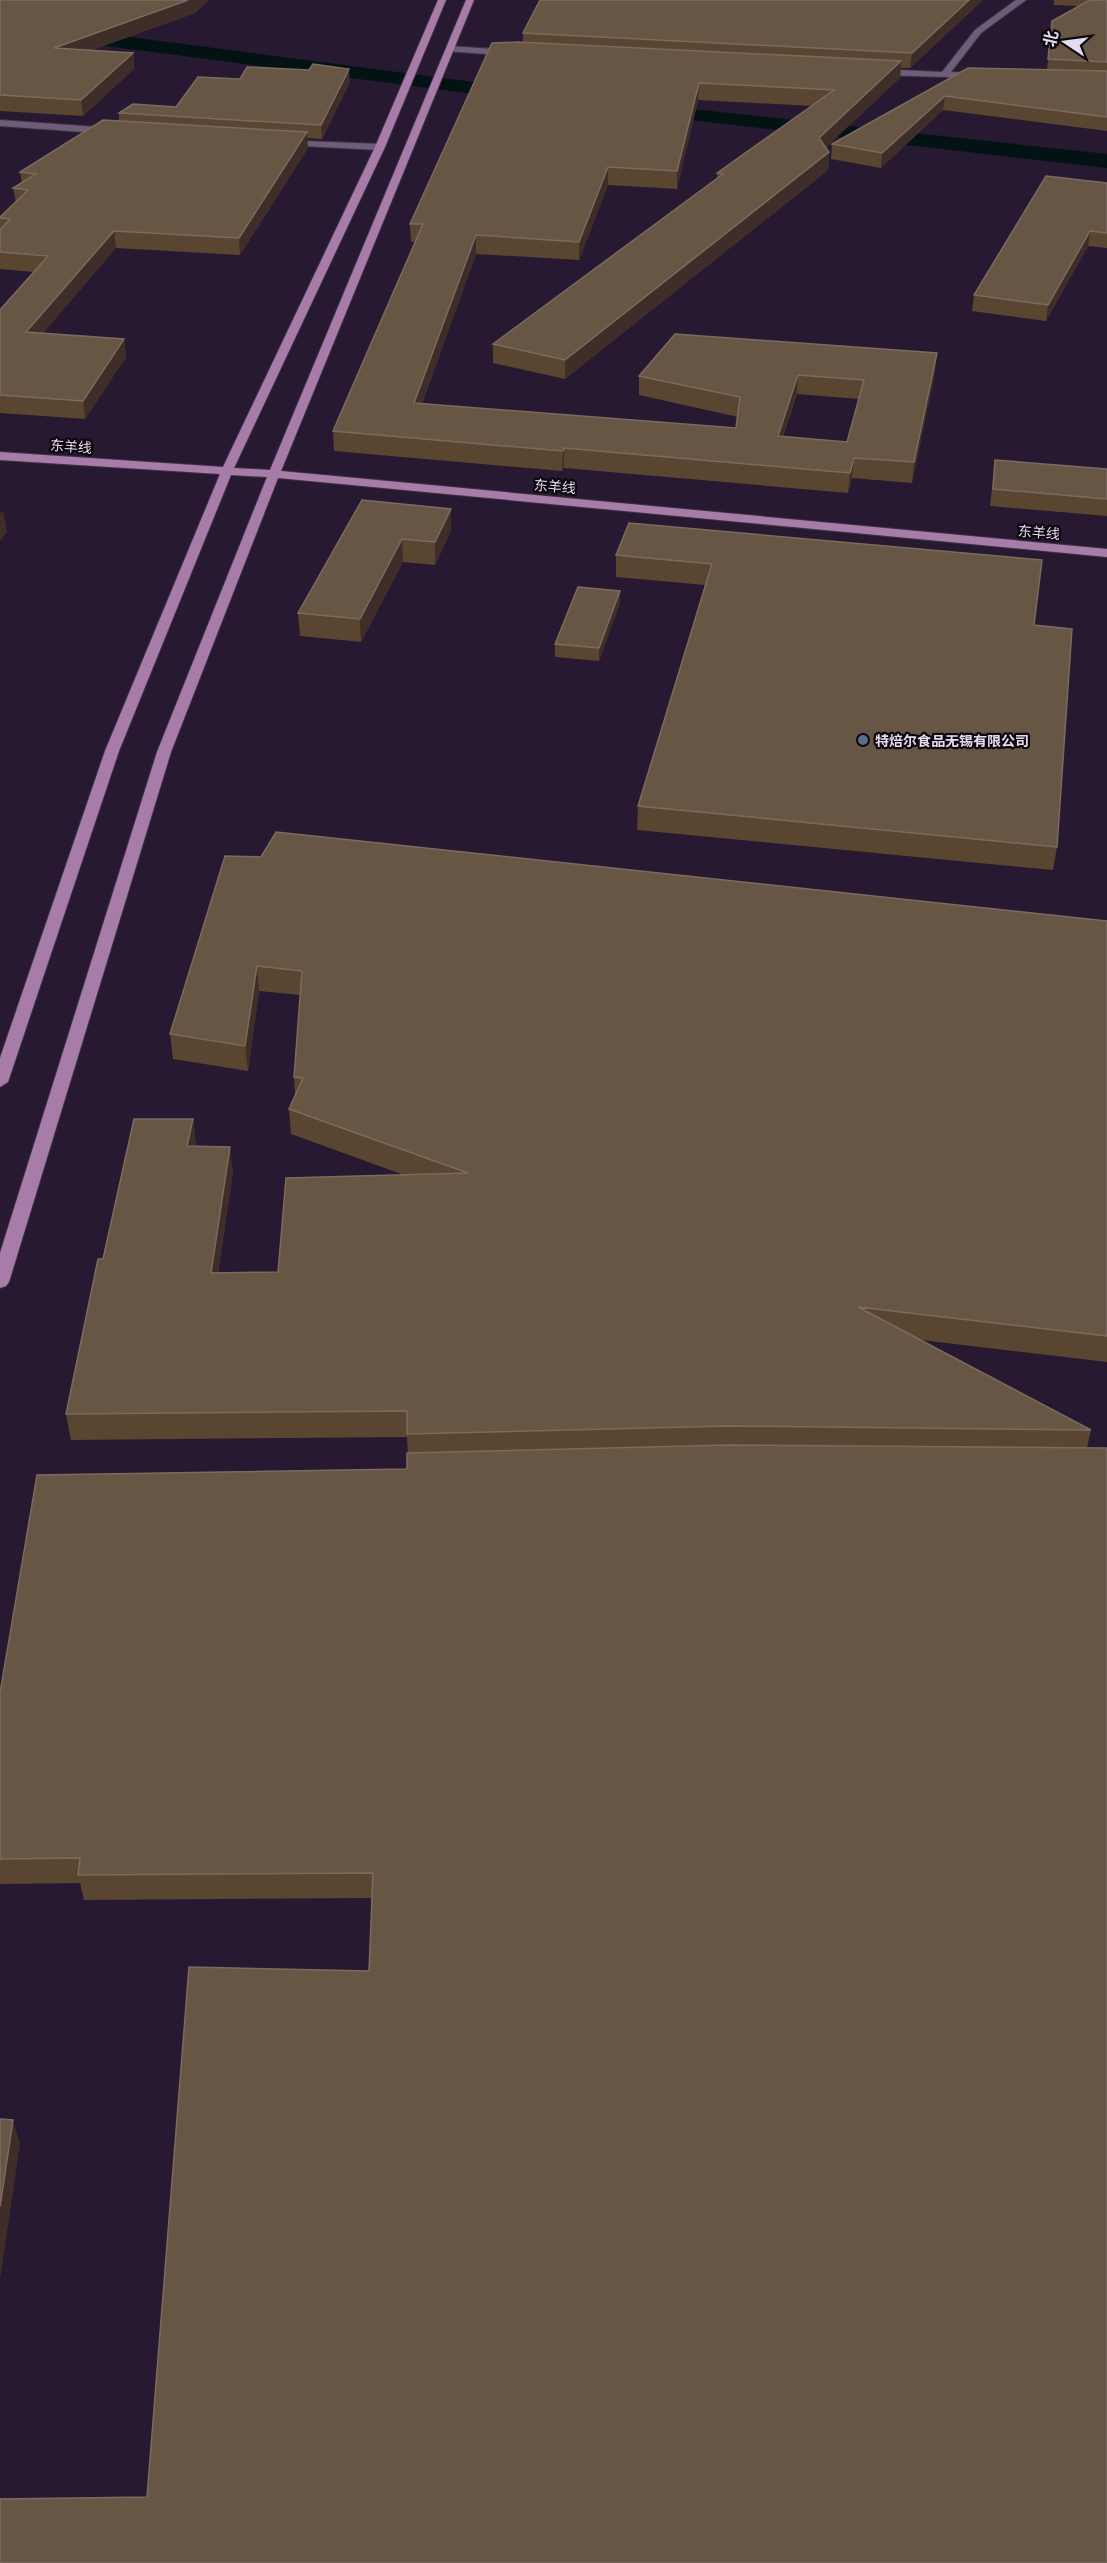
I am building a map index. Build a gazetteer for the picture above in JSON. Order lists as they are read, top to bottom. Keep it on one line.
{"streets":{"main road":["东羊线"]},"places":["特焙尔食品无锡有限公司"],"north":"left"}
